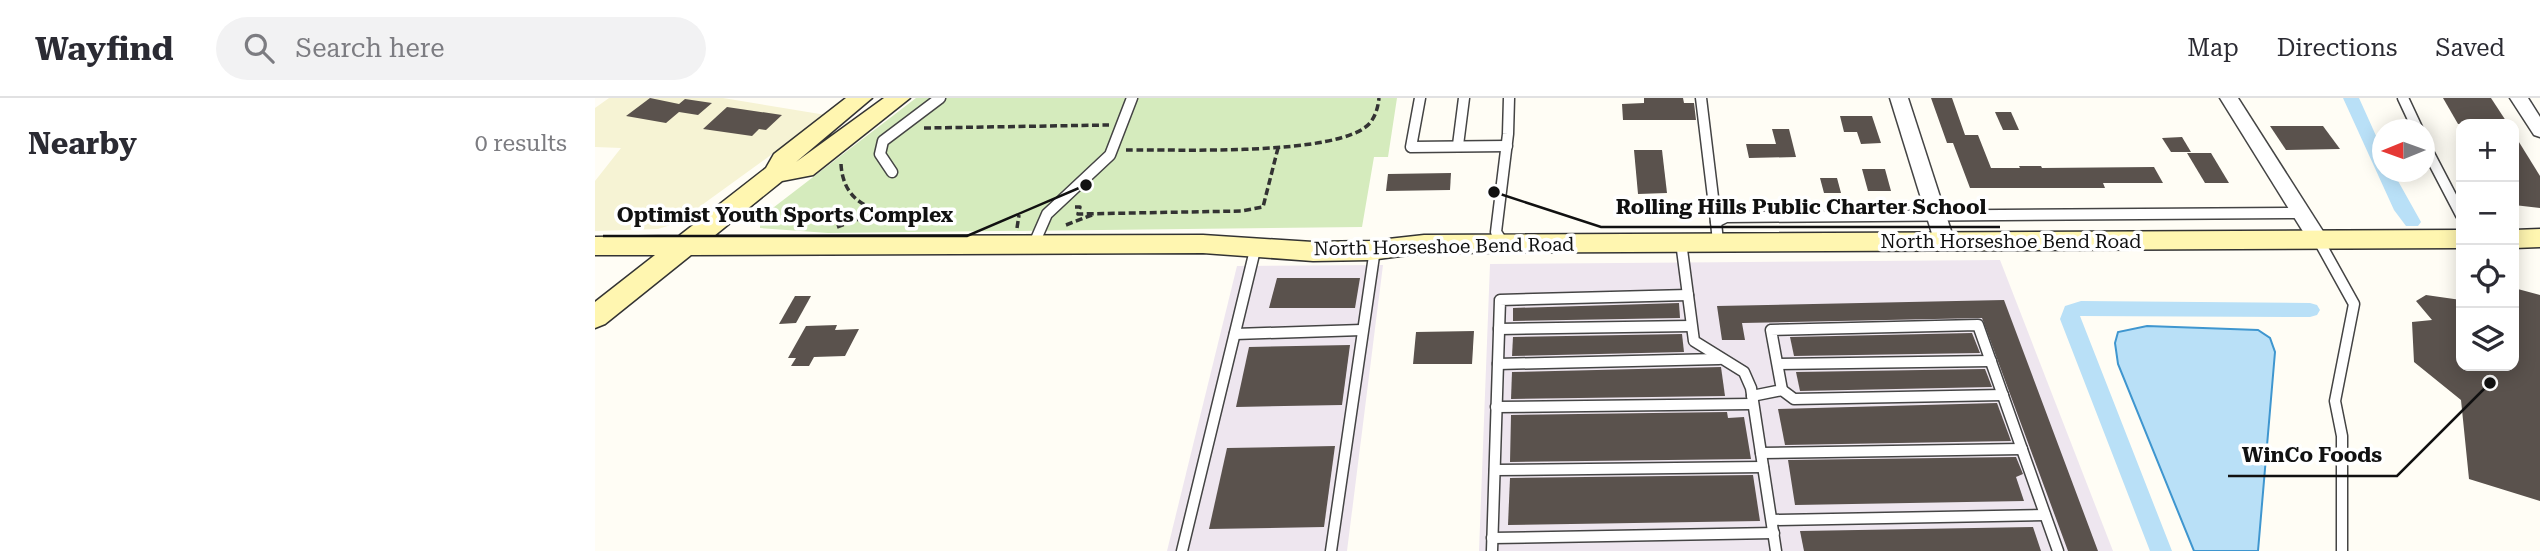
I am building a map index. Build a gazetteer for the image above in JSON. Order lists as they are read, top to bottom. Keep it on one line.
{"streets":{"street":["North Horseshoe Bend Road"]},"places":["Optimist Youth Sports Complex","Rolling Hills Public Charter School","WinCo Foods"],"north":"left","page":{"header":"Wayfind","search":"Search here","nav":["Map","Directions","Saved"],"heading":["Nearby","0 results"],"map_buttons":["+","−"]}}
